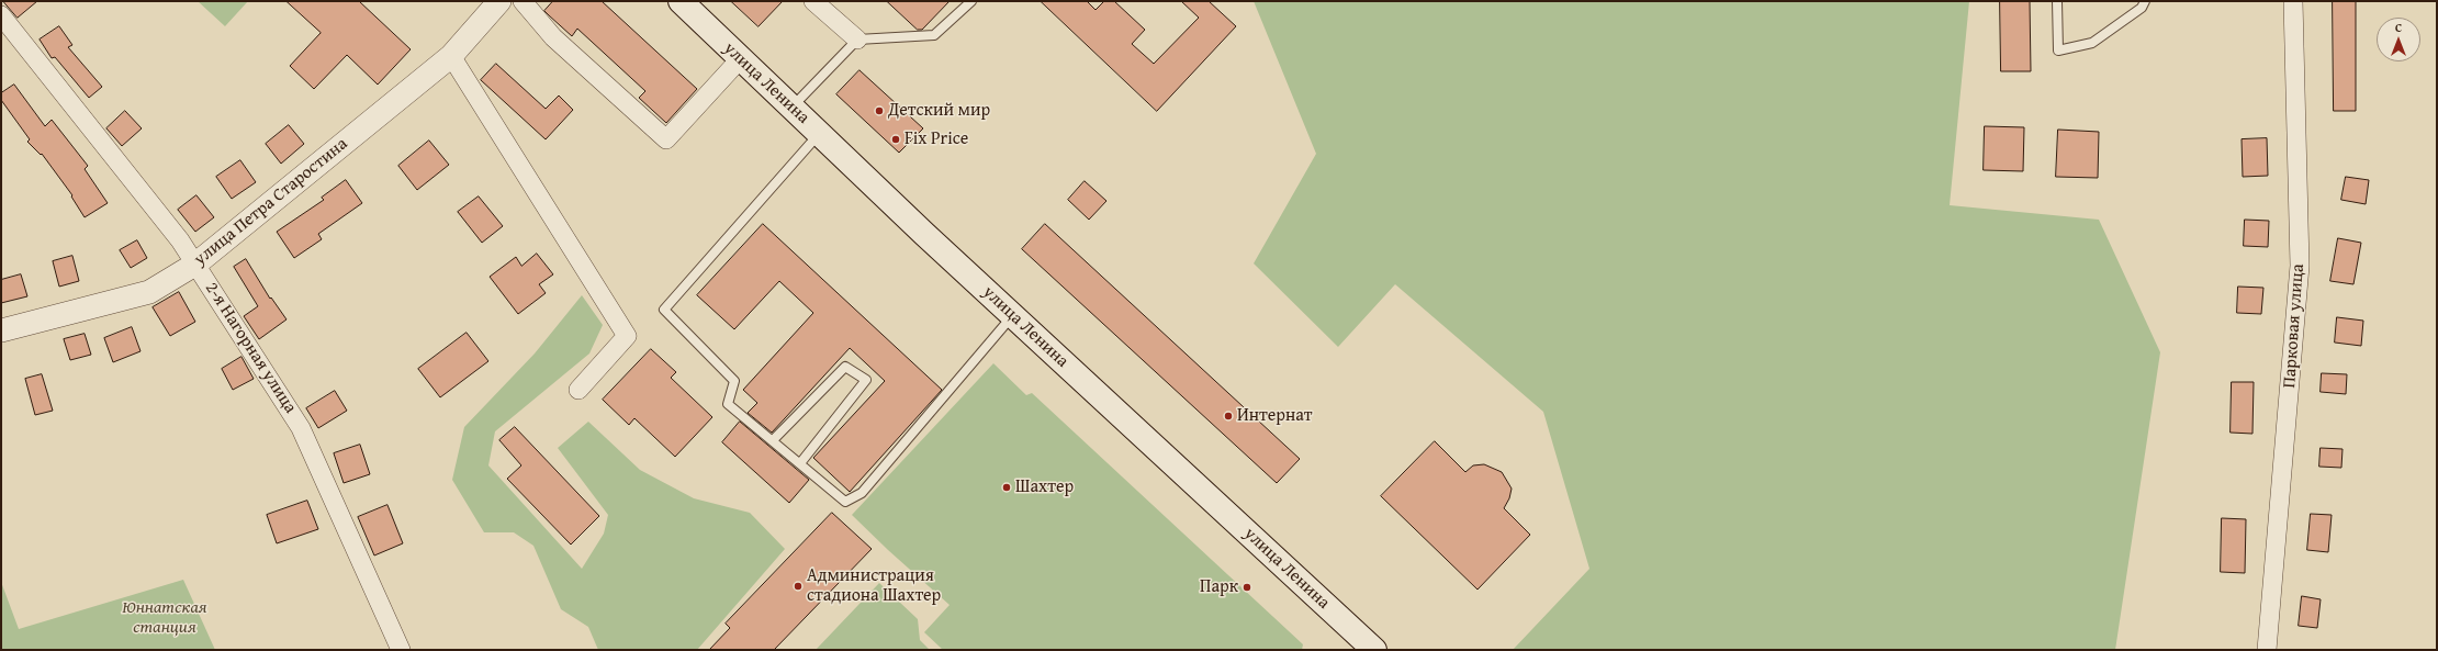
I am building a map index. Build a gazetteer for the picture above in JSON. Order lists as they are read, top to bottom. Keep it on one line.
{"streets":{"main road":["улица Ленина"],"street":["улица Петра Старостина","Парковая улица","2-я Нагорная улица"]},"crossings":[["улица Петра Старостина","2-я Нагорная улица"]],"parks":["Юннатская станция"],"places":["Детский мир","Fix Price","Интернат","Шахтер","Администрация стадиона Шахтер","Парк"],"north":"top"}
